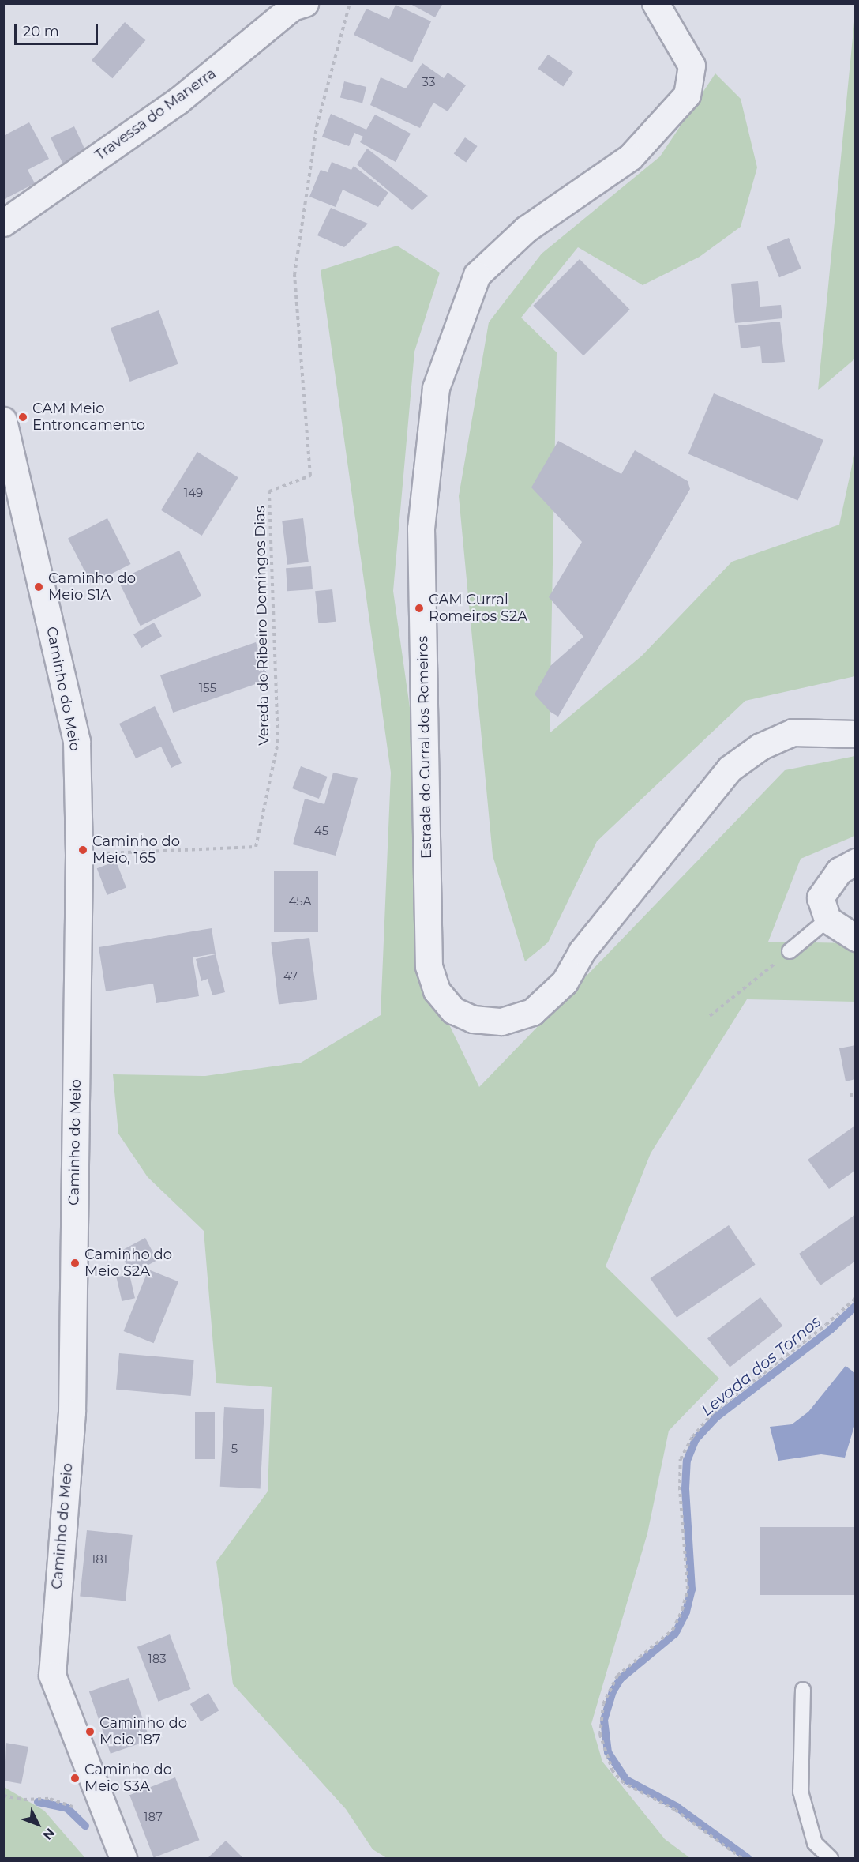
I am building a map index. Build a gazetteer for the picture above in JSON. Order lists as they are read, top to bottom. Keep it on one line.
{"streets":{"street":["Travessa do Manerra","Caminho do Meio","Estrada do Curral dos Romeiros"],"path":["Vereda do Ribeiro Domingos Dias"]},"crossings":[["Vereda do Ribeiro Domingos Dias","Caminho do Meio"]],"water":["Levada dos Tornos"],"places":["CAM Meio Entroncamento","Caminho do Meio S1A","CAM Curral Romeiros S2A","Caminho do Meio, 165","Caminho do Meio S2A","Caminho do Meio 187","Caminho do Meio S3A"],"house_numbers":["33","149","155","45","45A","47","5","181","183","187"],"scale_bar":"20 m","north":"bottom right"}
